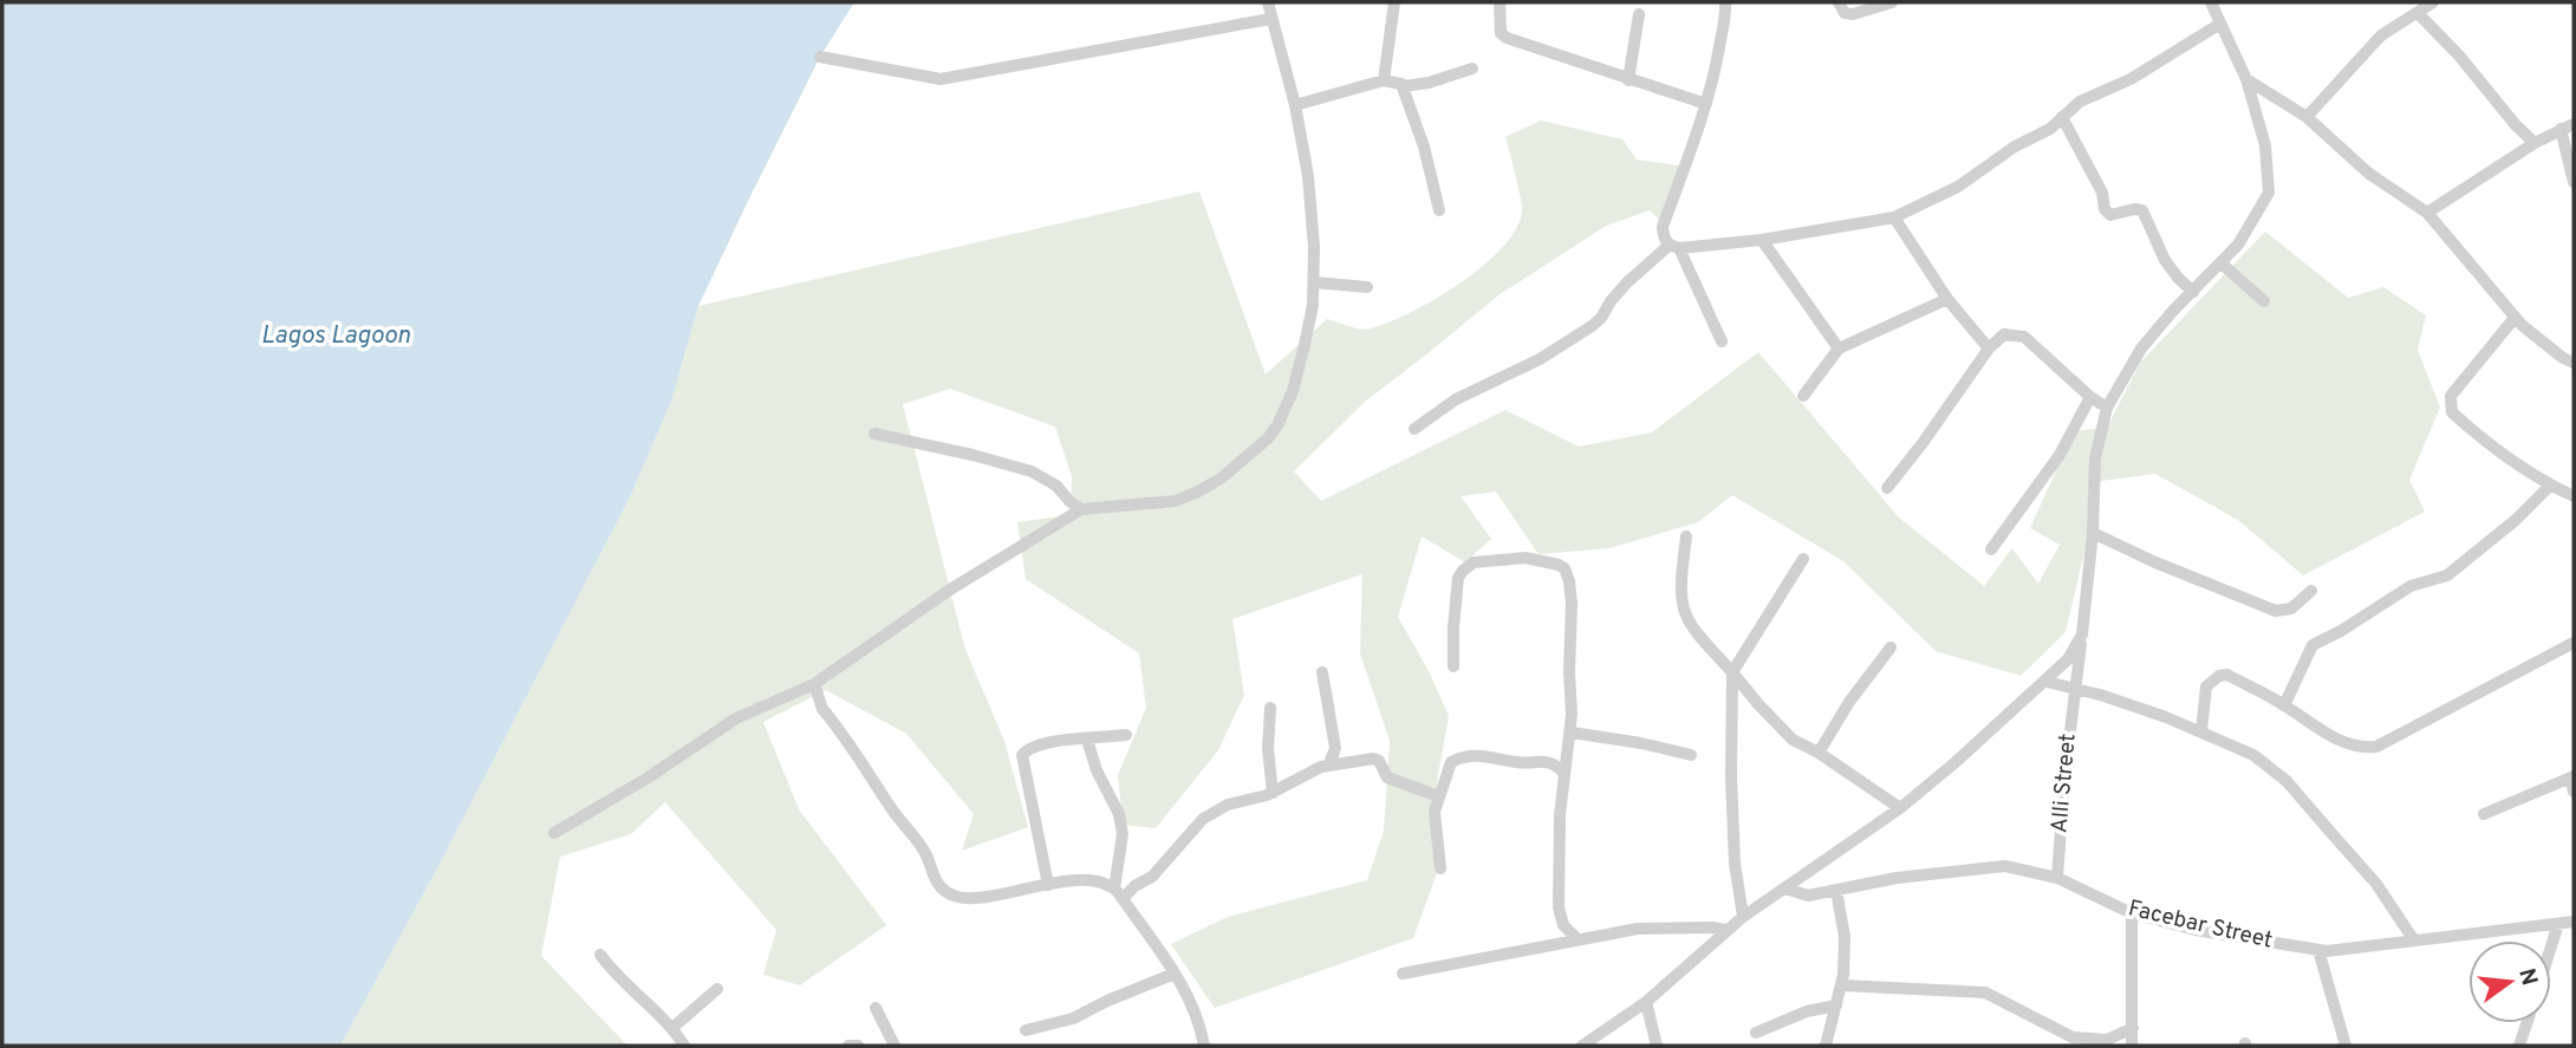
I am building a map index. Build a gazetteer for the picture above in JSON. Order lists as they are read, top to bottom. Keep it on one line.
{"streets":{"street":["Alli Street","Facebar Street"]},"crossings":[["Alli Street","Facebar Street"]],"water":["Lagos Lagoon"],"north":"right"}
